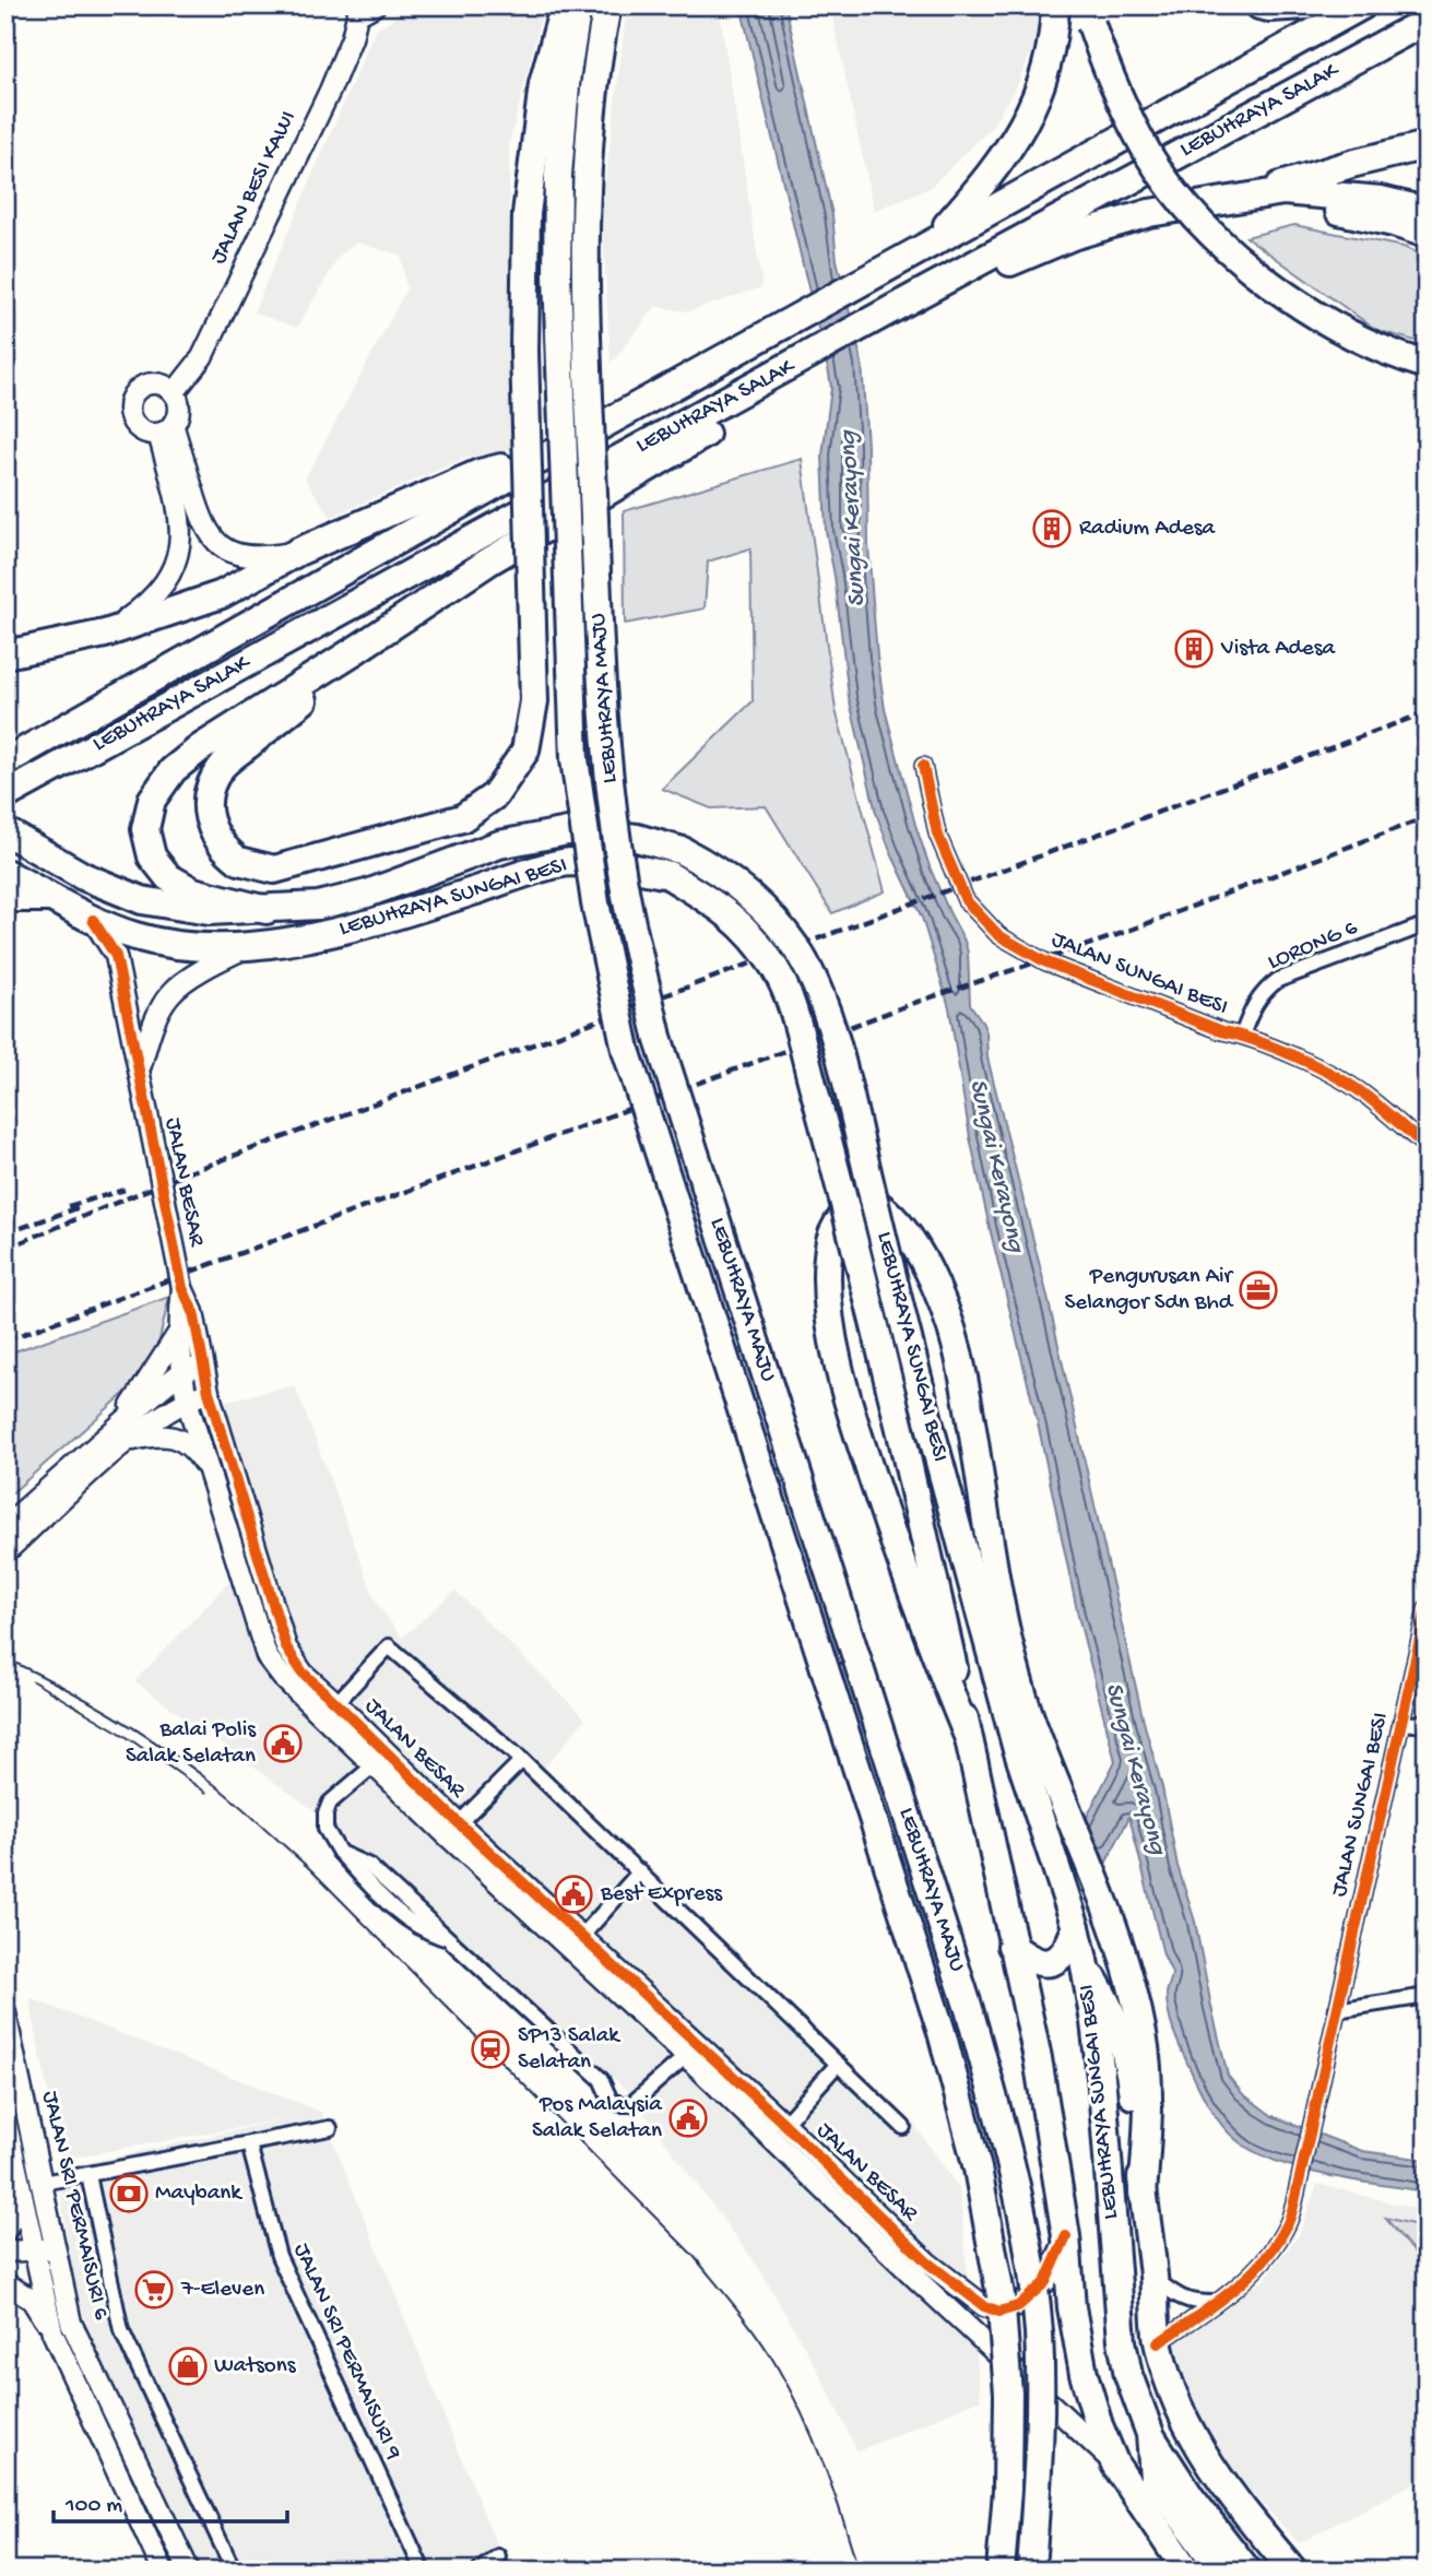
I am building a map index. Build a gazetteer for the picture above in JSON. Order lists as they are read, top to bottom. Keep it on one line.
{"streets":{"highway":["LEBUHRAYA SALAK","LEBUHRAYA MAJU","LEBUHRAYA SUNGAI BESI"],"street":["JALAN BESI KAWI","LORONG 6","JALAN SUNGAI BESI","JALAN BESAR","JALAN SRI PERMAISURI 6","JALAN SRI PERMAISURI 9"]},"crossings":[["LEBUHRAYA SUNGAI BESI","JALAN BESAR"],["LORONG 6","JALAN SUNGAI BESI"]],"water":["Sungai Kerayong"],"places":{"building":["Radium Adesa","Vista Adesa"],"office":["Pengurusan Air Selangor Sdn Bhd"],"public building":["Balai Polis Salak Selatan","Best Express","Pos Malaysia Salak Selatan"],"station":["SP13 Salak Selatan"],"bank":["Maybank"],"supermarket":["7-Eleven"],"shop":["Watsons"]},"scale_bar":"100 m"}
